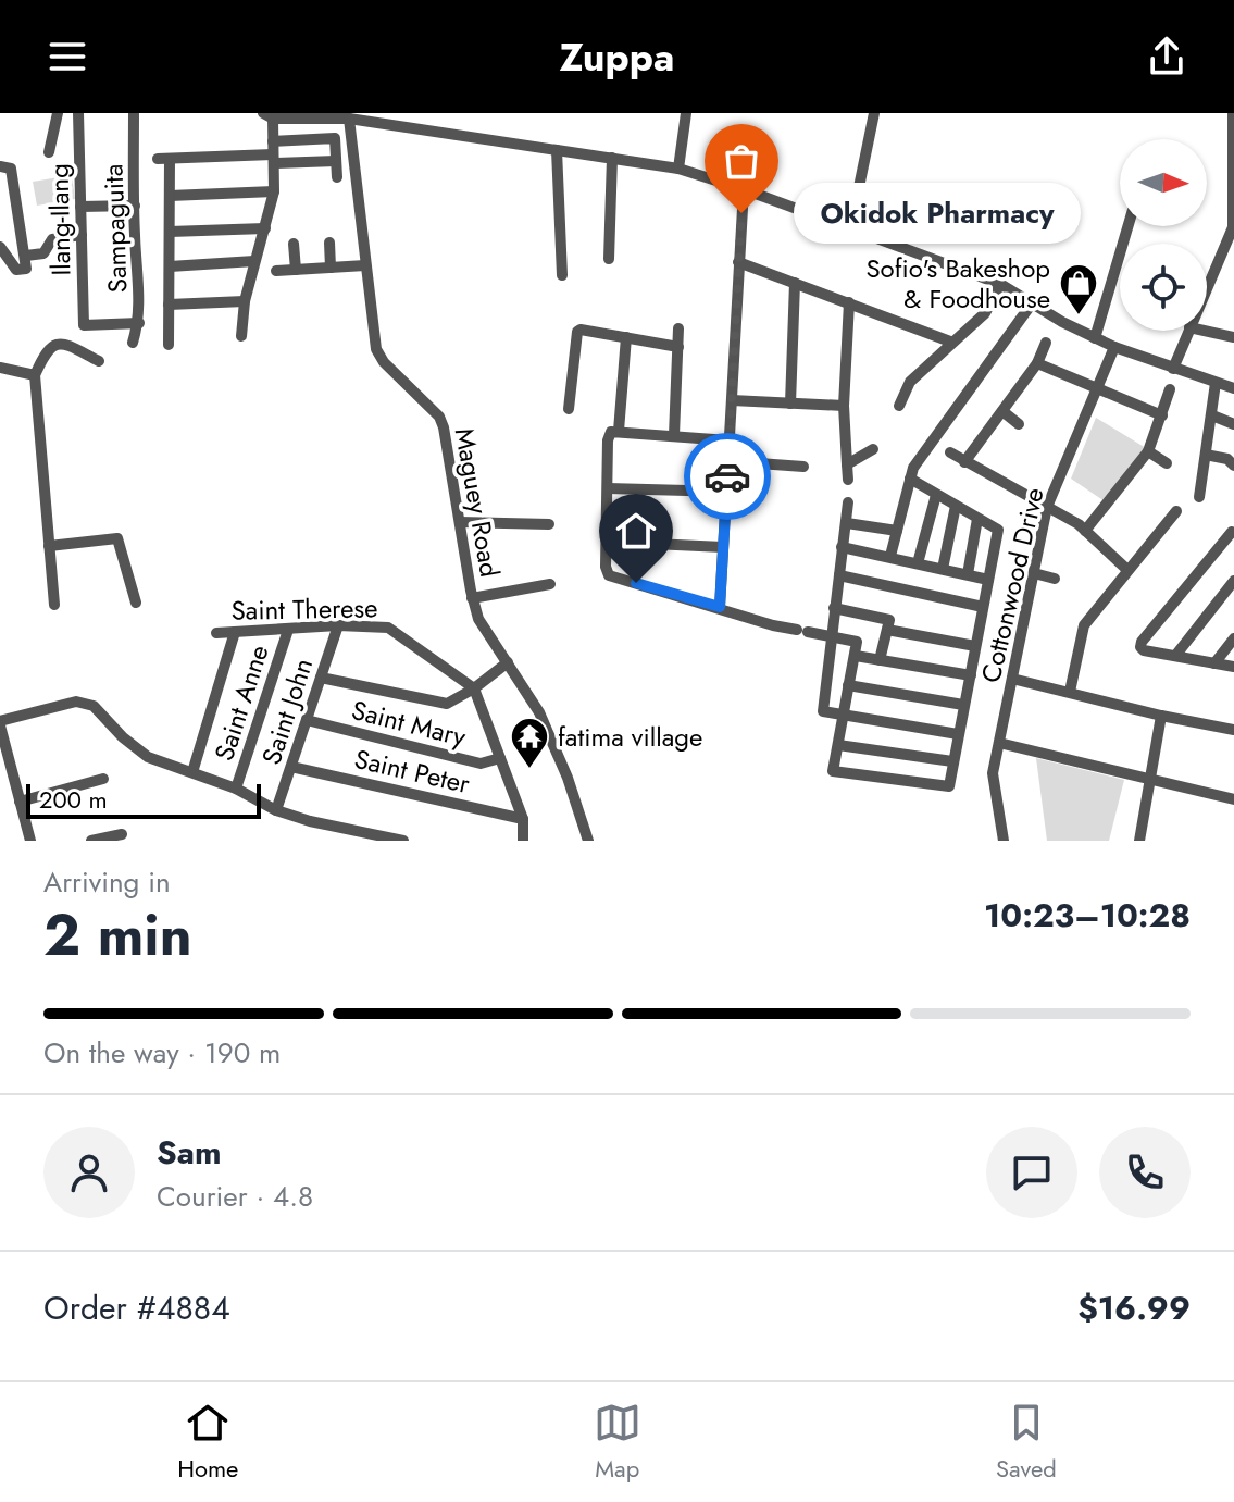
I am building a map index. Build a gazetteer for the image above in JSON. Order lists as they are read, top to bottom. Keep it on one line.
{"streets":{"street":["Ilang-Ilang","Sampaguita","Maguey Road","Cottonwood Drive","Saint Therese","Saint Anne","Saint John","Saint Mary","Saint Peter"]},"crossings":[["Ilang-Ilang","Sampaguita"],["Saint Therese","Saint Anne"],["Saint Therese","Saint John"],["Saint John","Saint Mary"],["Saint John","Saint Peter"]],"places":{"other":["Okidok Pharmacy"],"shop":["Sofio's Bakeshop & Foodhouse"],"temple":["fatima village"]},"scale_bar":"200 m","north":"right","page":{"header":"Zuppa","bubble":"Okidok Pharmacy","scale":"200 m","heading":["2 min","Arriving in","10:23–10:28"],"panel":["Sam","Courier · 4.8","Order #4884","$16.99"],"bar":"On the way · 190 m","tabs":["Home","Map","Saved"]}}
